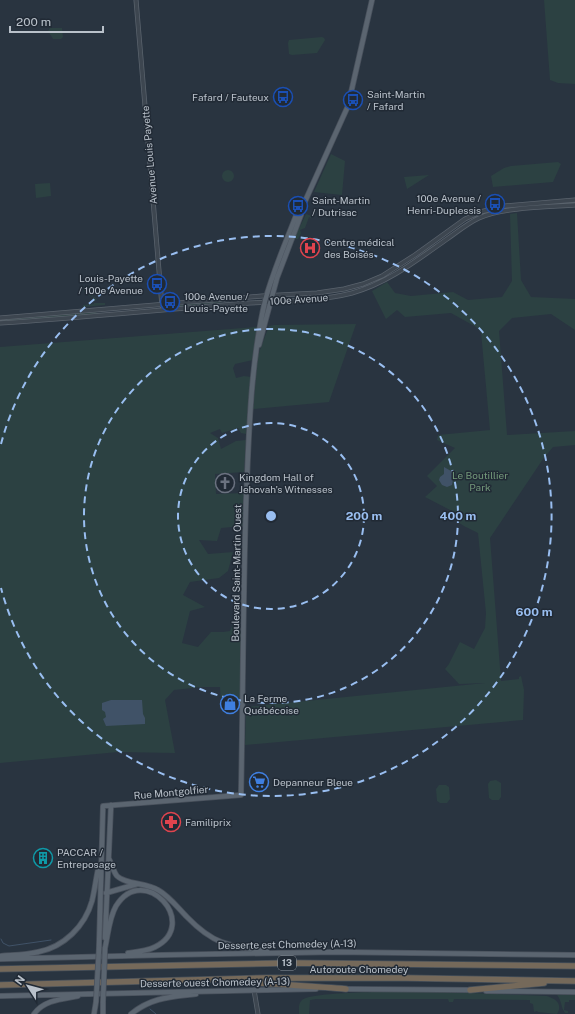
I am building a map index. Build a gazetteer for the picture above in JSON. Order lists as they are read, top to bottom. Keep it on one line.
{"streets":{"highway":["13","Autoroute Chomedey"],"main road":["Boulevard Saint-Martin Ouest","Rue Montgolfier","Desserte est Chomedey (A-13)","Desserte ouest Chomedey (A-13)"],"street":["Avenue Louis Payette","100e Avenue"]},"crossings":[["Avenue Louis Payette","100e Avenue"],["100e Avenue","Boulevard Saint-Martin Ouest"],["Boulevard Saint-Martin Ouest","Rue Montgolfier"]],"parks":["Le Boutillier Park"],"places":{"bus stop":["Fafard / Fauteux","Saint-Martin / Fafard","100e Avenue / Henri-Duplessis","Saint-Martin / Dutrisac","Louis-Payette / 100e Avenue","100e Avenue / Louis-Payette"],"hospital":["Centre médical des Boisés"],"church":["Kingdom Hall of Jehovah's Witnesses"],"shop":["La Ferme Québécoise"],"supermarket":["Depanneur Bleue"],"pharmacy":["Familiprix"],"building":["PACCAR / Entreposage"]},"scale_bar":"200 m","north":"top left","rings":["200 m","400 m","600 m"]}
